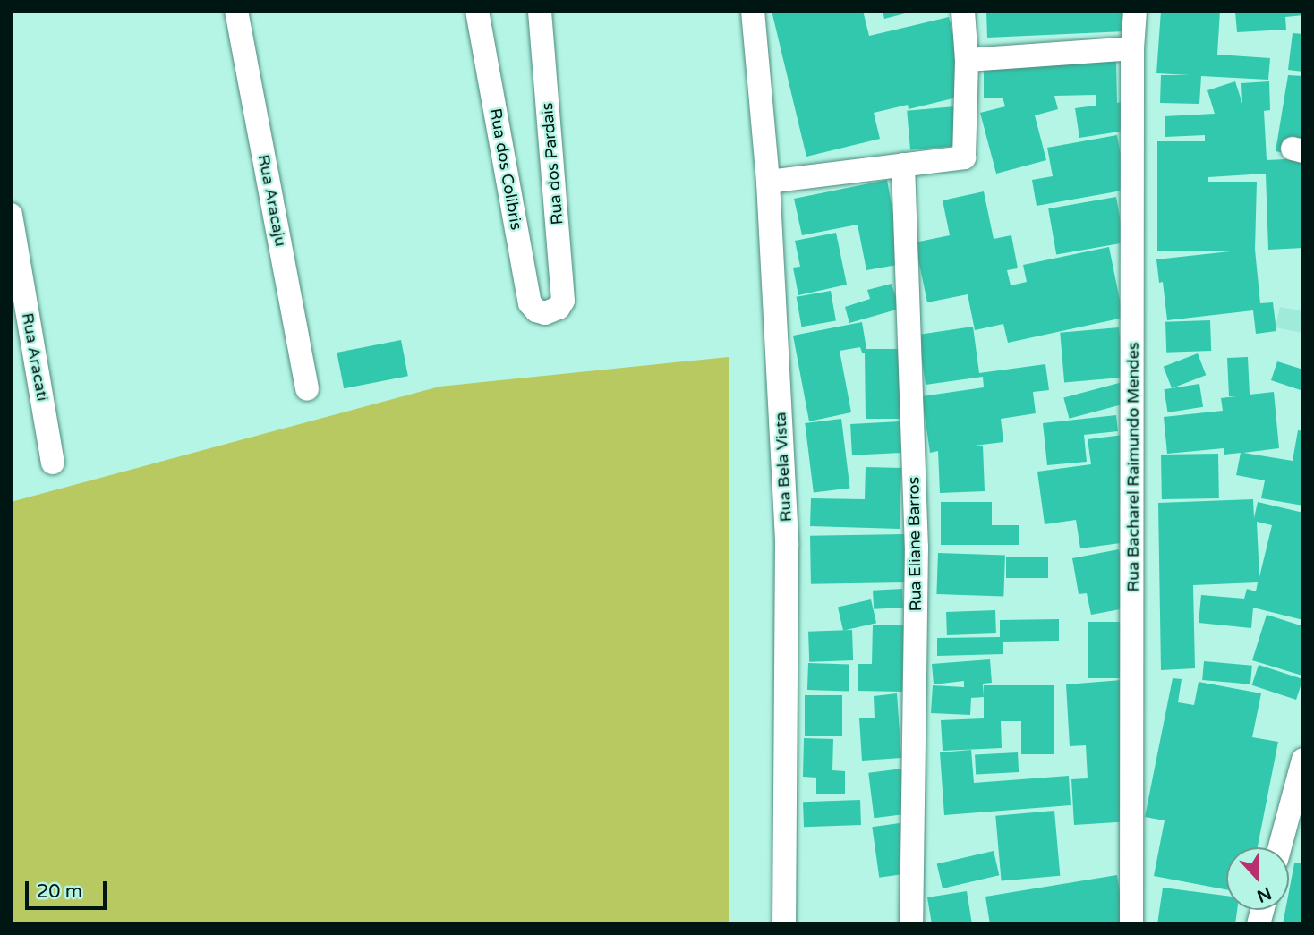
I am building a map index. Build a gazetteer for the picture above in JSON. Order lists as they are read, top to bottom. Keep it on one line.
{"streets":{"street":["Rua dos Pardais","Rua dos Colibris","Rua Aracaju","Rua Aracati","Rua Bela Vista","Rua Bacharel Raimundo Mendes","Rua Eliane Barros"]},"crossings":[["Rua dos Pardais","Rua dos Colibris"]],"scale_bar":"20 m","north":"bottom"}
